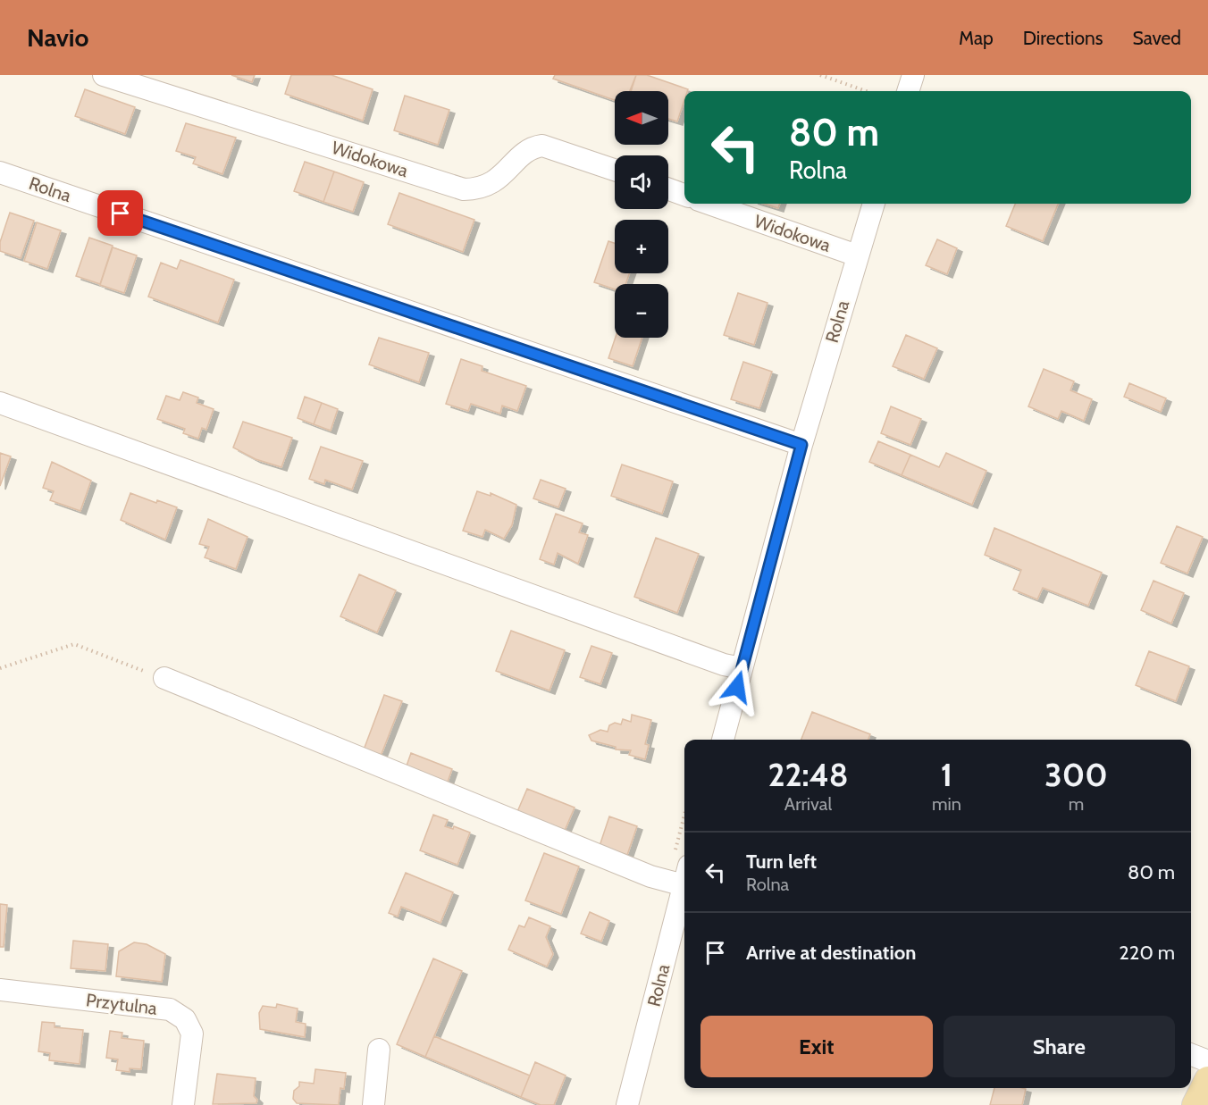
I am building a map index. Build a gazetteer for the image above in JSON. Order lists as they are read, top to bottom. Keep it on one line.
{"streets":{"street":["Widokowa","Rolna","Przytulna"]},"crossings":[["Widokowa","Rolna"]],"north":"left","page":{"header":"Navio","nav":["Map","Directions","Saved"],"map_buttons":["+","−"],"turn":["80 m","Rolna"],"eta":["22:48","Arrival","1","min","300","m"],"list":[{"name":"Turn left","note":"Rolna","value":"80 m"},{"name":"Arrive at destination","value":"220 m"}],"buttons":["Exit","Share"]}}
